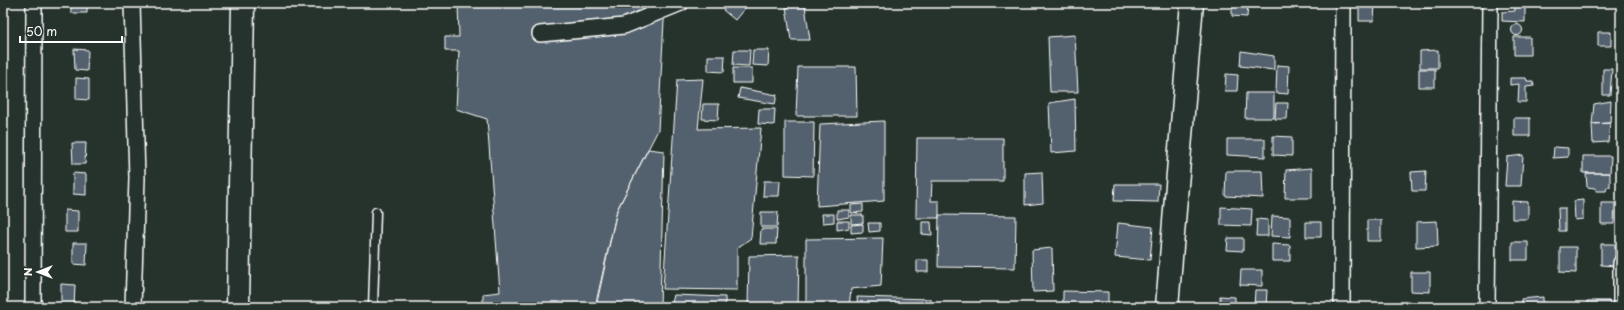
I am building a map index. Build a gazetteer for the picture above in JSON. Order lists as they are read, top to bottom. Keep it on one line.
{"scale_bar":"50 m","north":"left"}
